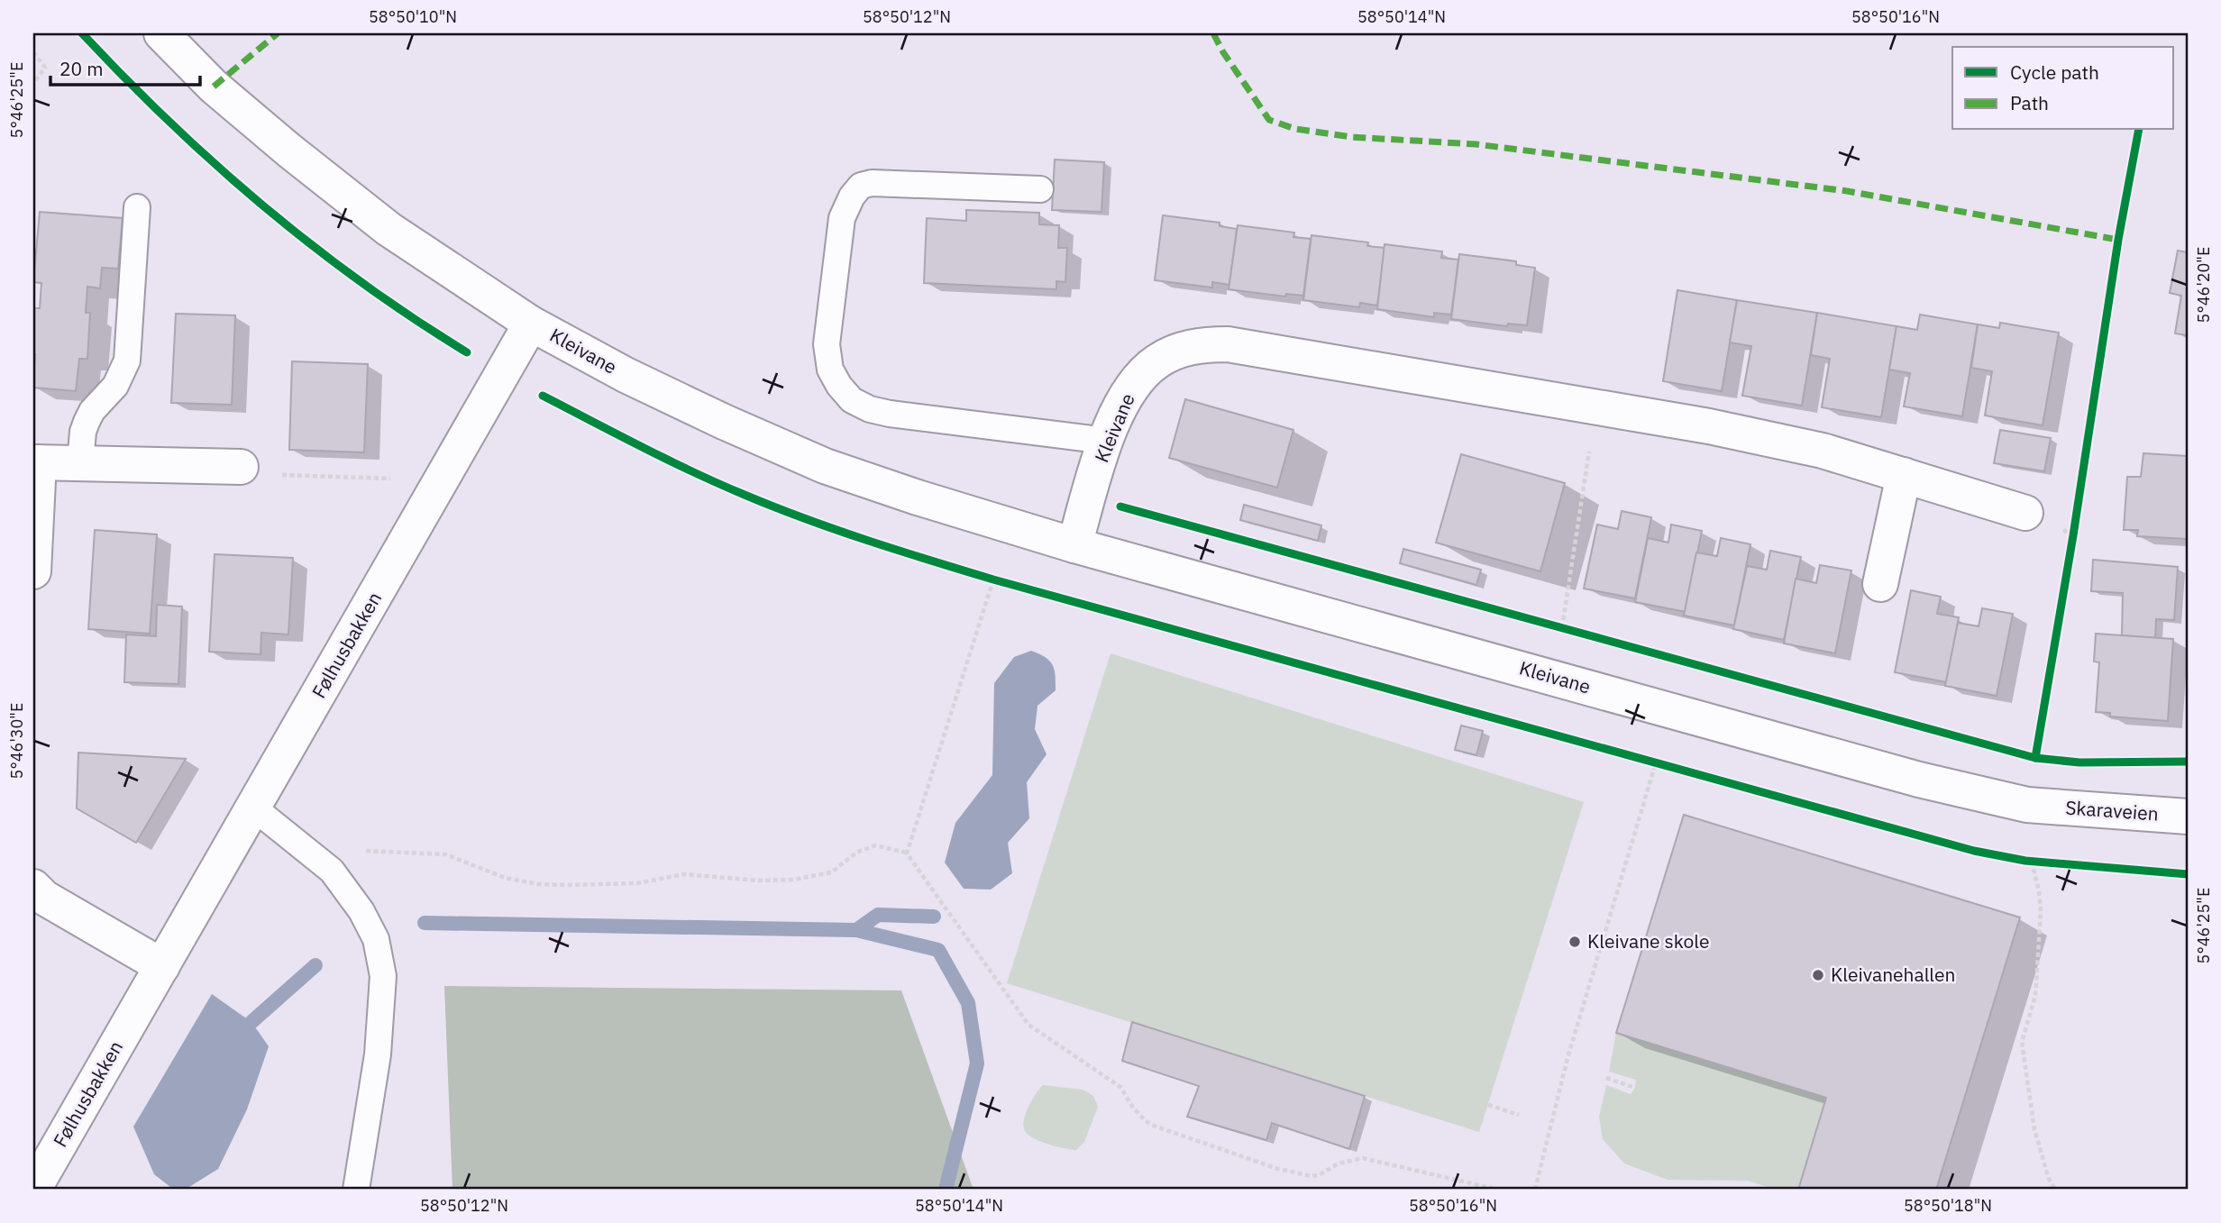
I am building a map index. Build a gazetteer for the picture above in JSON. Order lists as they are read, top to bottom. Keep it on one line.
{"streets":{"street":["Kleivane","Følhusbakken","Skaraveien"]},"crossings":[["Kleivane","Følhusbakken"],["Kleivane","Skaraveien"]],"places":["Kleivane skole","Kleivanehallen"],"legend":["Cycle path","Path"],"scale_bar":"20 m","coordinates":["58°50'10\"N","58°50'12\"N","58°50'14\"N","58°50'16\"N","5°46'25\"E","5°46'20\"E","5°46'30\"E","58°50'18\"N"]}
